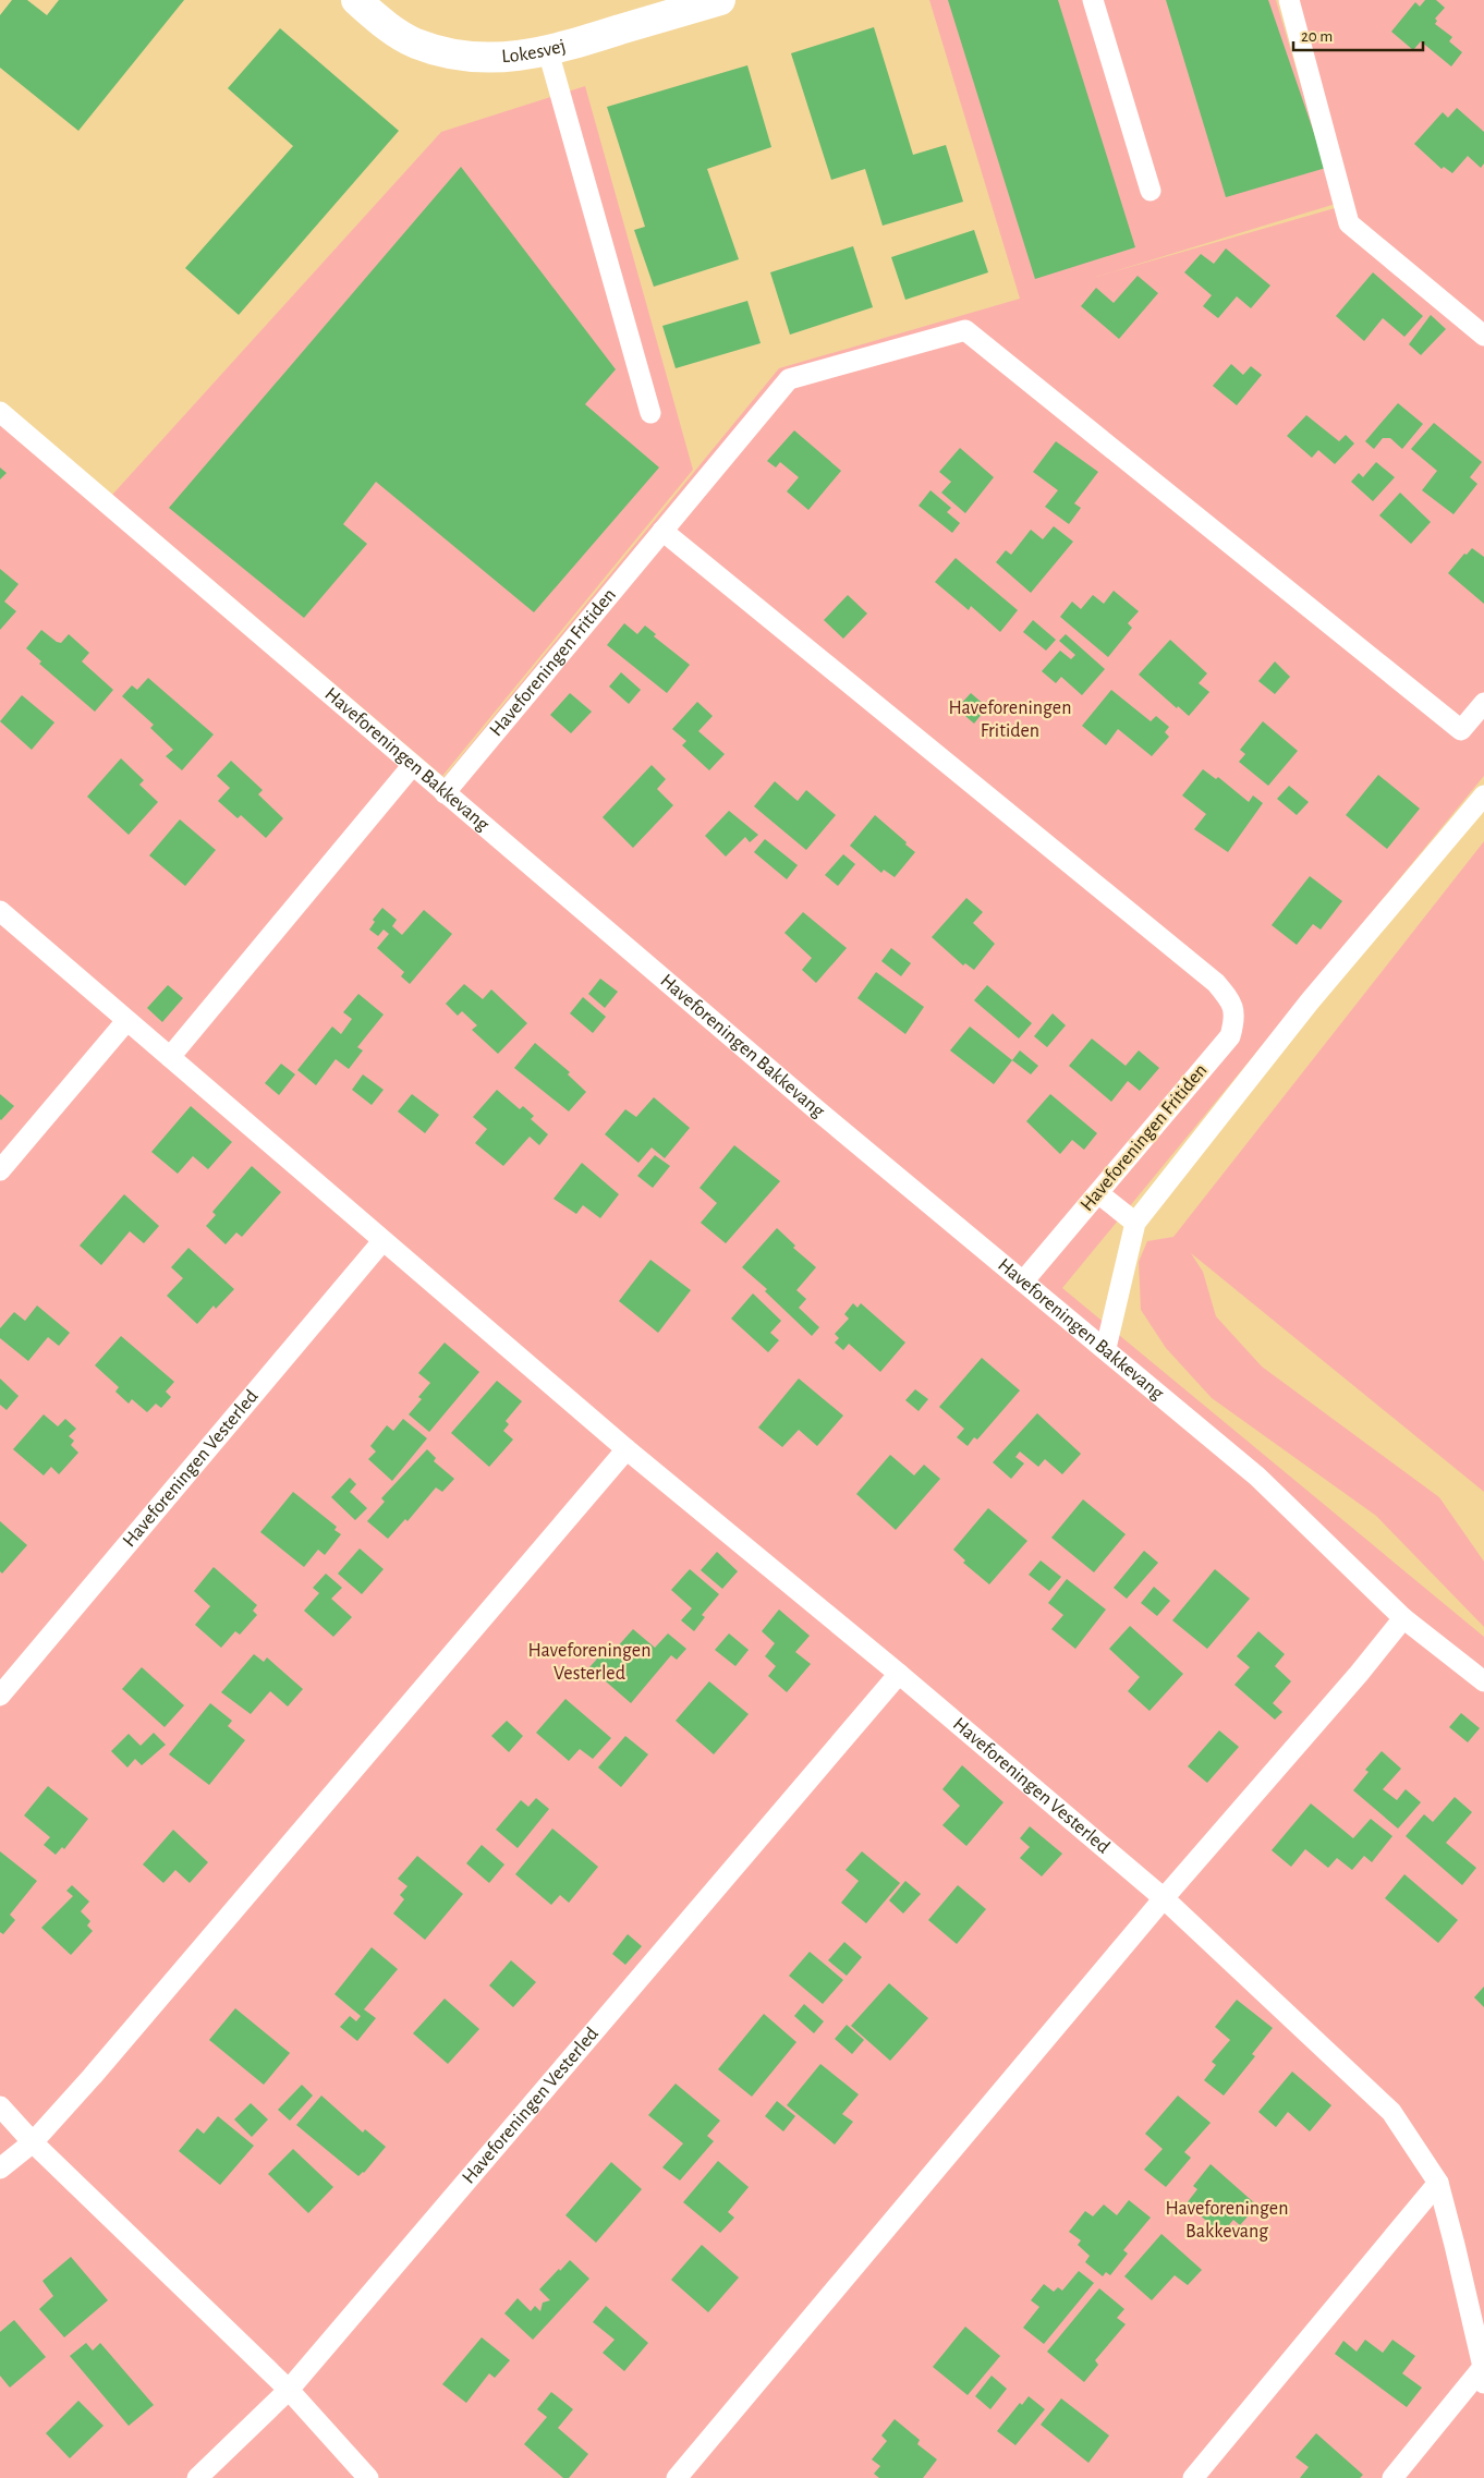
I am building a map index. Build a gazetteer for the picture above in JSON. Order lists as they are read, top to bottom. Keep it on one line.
{"streets":{"street":["Lokesvej"],"lane":["Haveforeningen Fritiden","Haveforeningen Bakkevang","Haveforeningen Vesterled"]},"crossings":[["Haveforeningen Fritiden","Haveforeningen Bakkevang"]],"parks":["Haveforeningen Fritiden","Haveforeningen Vesterled","Haveforeningen Bakkevang"],"scale_bar":"20 m"}
